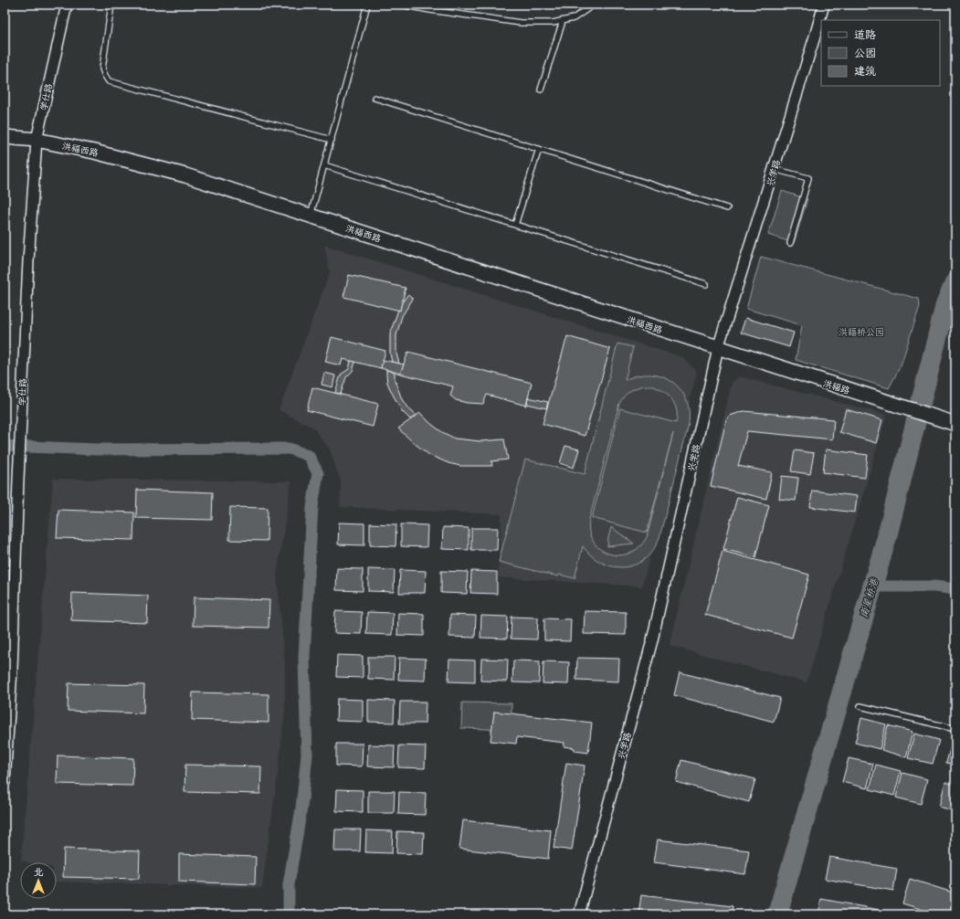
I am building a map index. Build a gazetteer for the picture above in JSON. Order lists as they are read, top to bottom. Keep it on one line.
{"streets":{"street":["学仕路","洪福西路","兴学路","洪福路"]},"crossings":[["学仕路","洪福西路"],["洪福西路","兴学路"],["洪福西路","洪福路"],["兴学路","洪福路"]],"water":["南星桥港"],"parks":["洪福桥公园"],"legend":["道路","公园","建筑"],"north":"top"}
